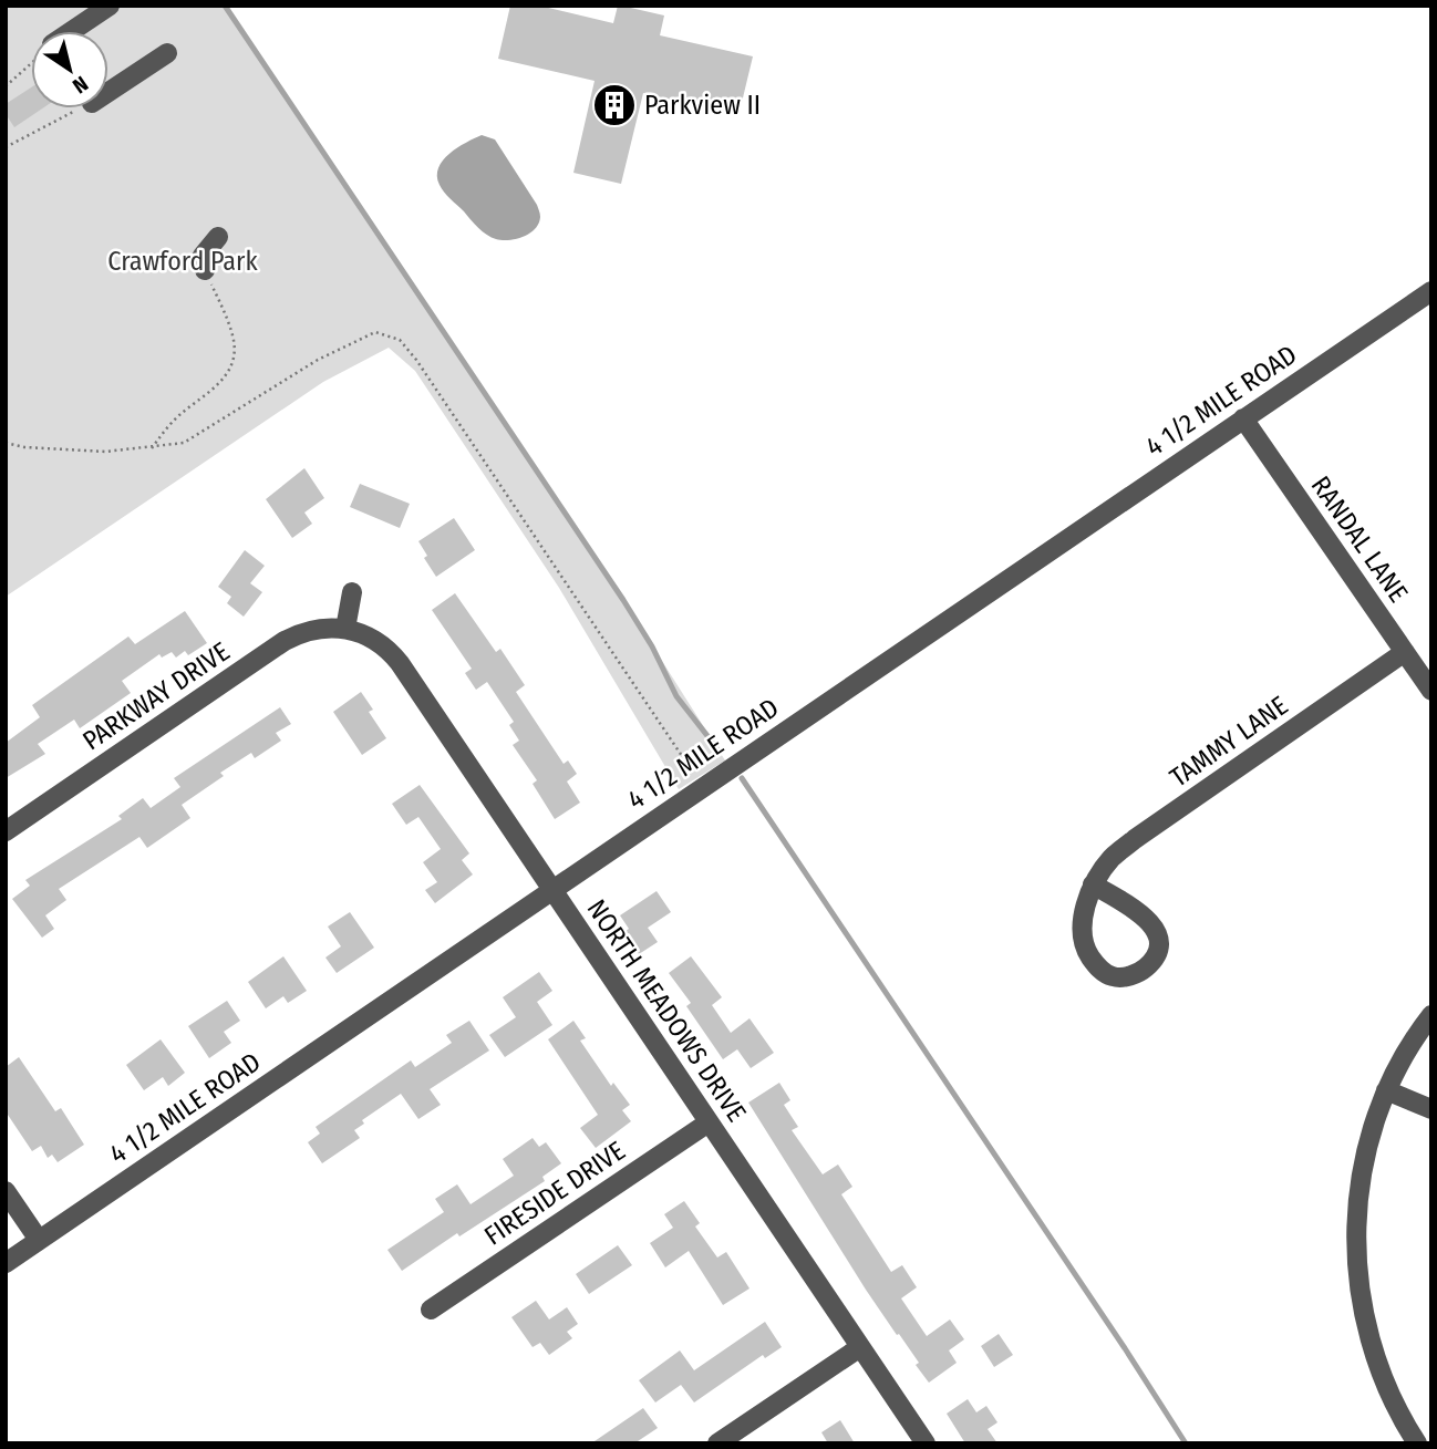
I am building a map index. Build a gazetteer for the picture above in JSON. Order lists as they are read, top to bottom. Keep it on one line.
{"streets":{"street":["4 1/2 MILE ROAD","RANDAL LANE","PARKWAY DRIVE","TAMMY LANE","NORTH MEADOWS DRIVE","FIRESIDE DRIVE"]},"crossings":[["4 1/2 MILE ROAD","RANDAL LANE"],["4 1/2 MILE ROAD","NORTH MEADOWS DRIVE"],["RANDAL LANE","TAMMY LANE"],["PARKWAY DRIVE","NORTH MEADOWS DRIVE"],["NORTH MEADOWS DRIVE","FIRESIDE DRIVE"]],"parks":["Crawford Park"],"places":{"building":["Parkview II"]},"north":"bottom right"}
